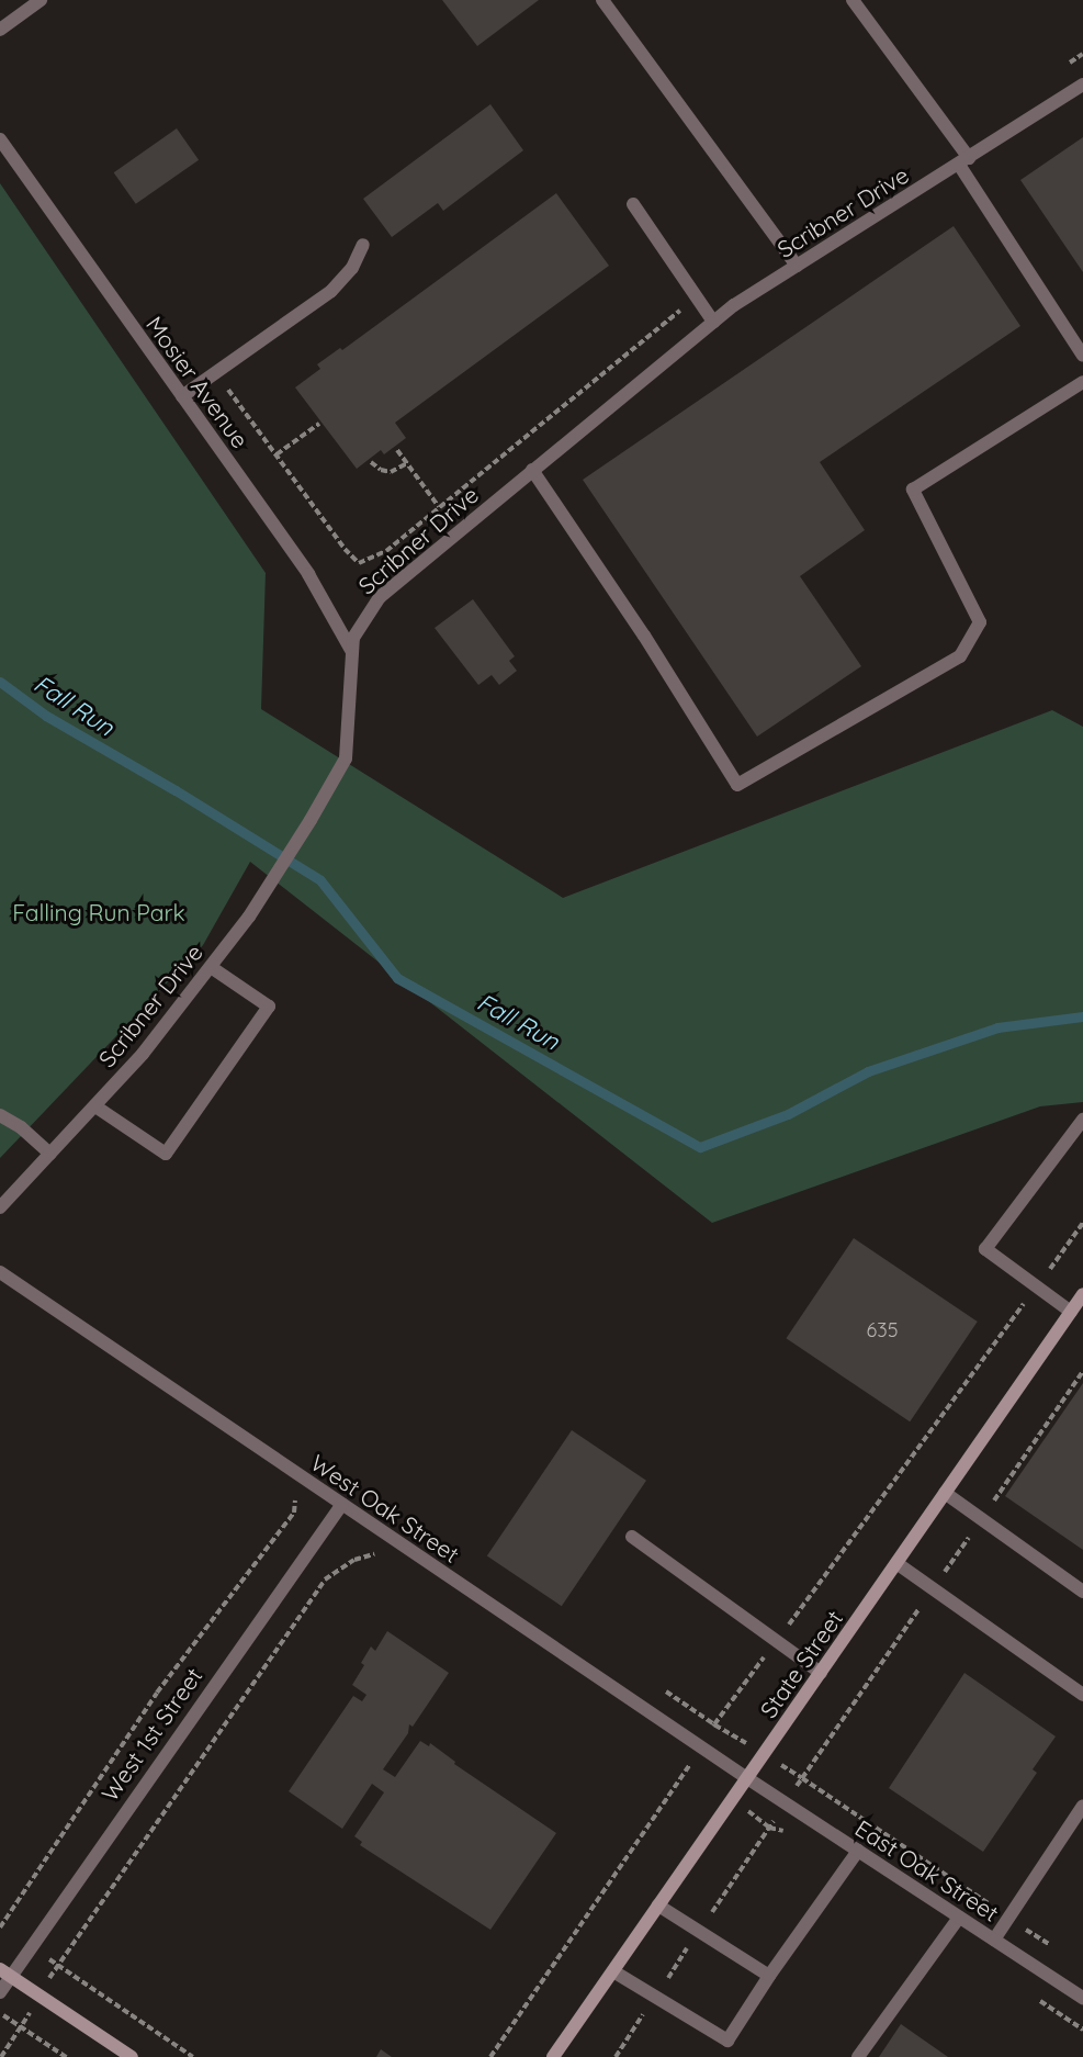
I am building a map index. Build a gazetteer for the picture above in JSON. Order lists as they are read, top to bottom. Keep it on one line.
{"streets":{"main road":["State Street"],"street":["Scribner Drive","Mosier Avenue","West Oak Street","West 1st Street","East Oak Street"]},"crossings":[["Scribner Drive","Mosier Avenue"],["West Oak Street","State Street"],["West Oak Street","West 1st Street"],["West Oak Street","East Oak Street"],["State Street","East Oak Street"]],"water":["Fall Run"],"parks":["Falling Run Park"],"house_numbers":["635"]}
